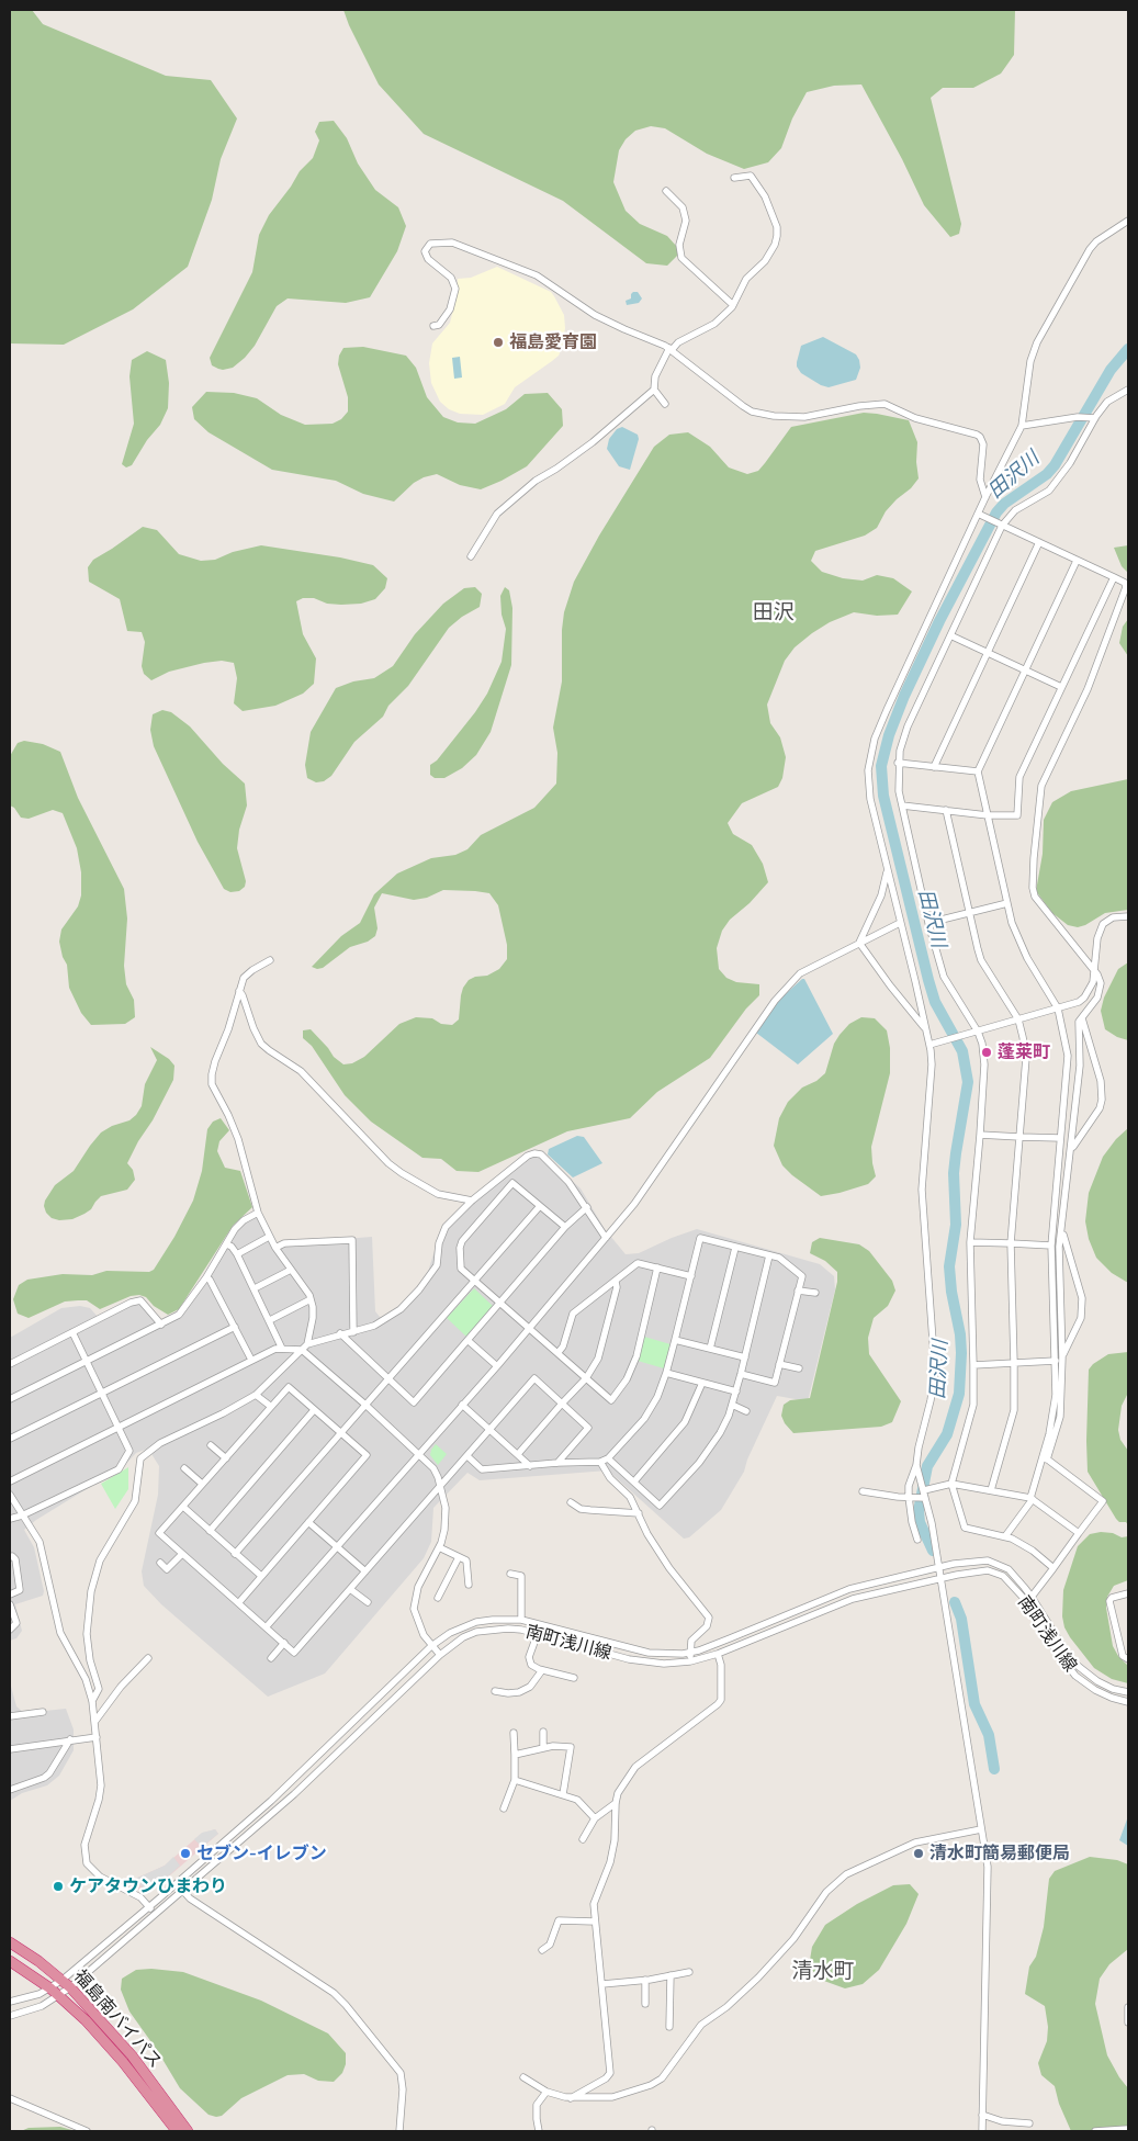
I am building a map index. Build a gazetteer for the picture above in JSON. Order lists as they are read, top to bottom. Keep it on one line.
{"streets":{"highway":["福島南バイパス"],"street":["南町浅川線"]},"crossings":[["南町浅川線","福島南バイパス"]],"districts":["田沢","清水町"],"water":["田沢川"],"places":["福島愛育園","蓬莱町","セブン-イレブン","清水町簡易郵便局","ケアタウンひまわり"]}
